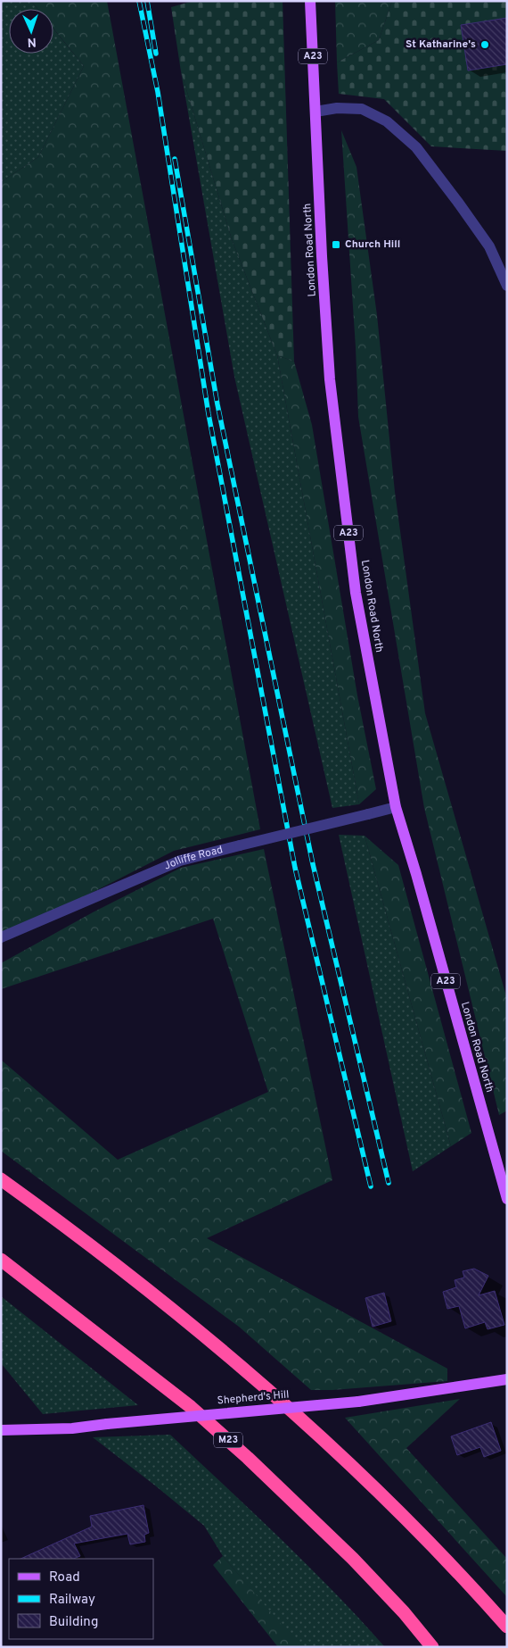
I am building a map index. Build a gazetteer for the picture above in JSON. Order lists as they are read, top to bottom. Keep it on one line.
{"streets":{"highway":["M23"],"main road":["A23","London Road North","Shepherd's Hill"],"street":["Jolliffe Road"]},"crossings":[["London Road North","Jolliffe Road"]],"places":{"other":["St Katharine's"],"transit":["Church Hill"]},"legend":["Road","Railway","Building"],"north":"bottom"}
